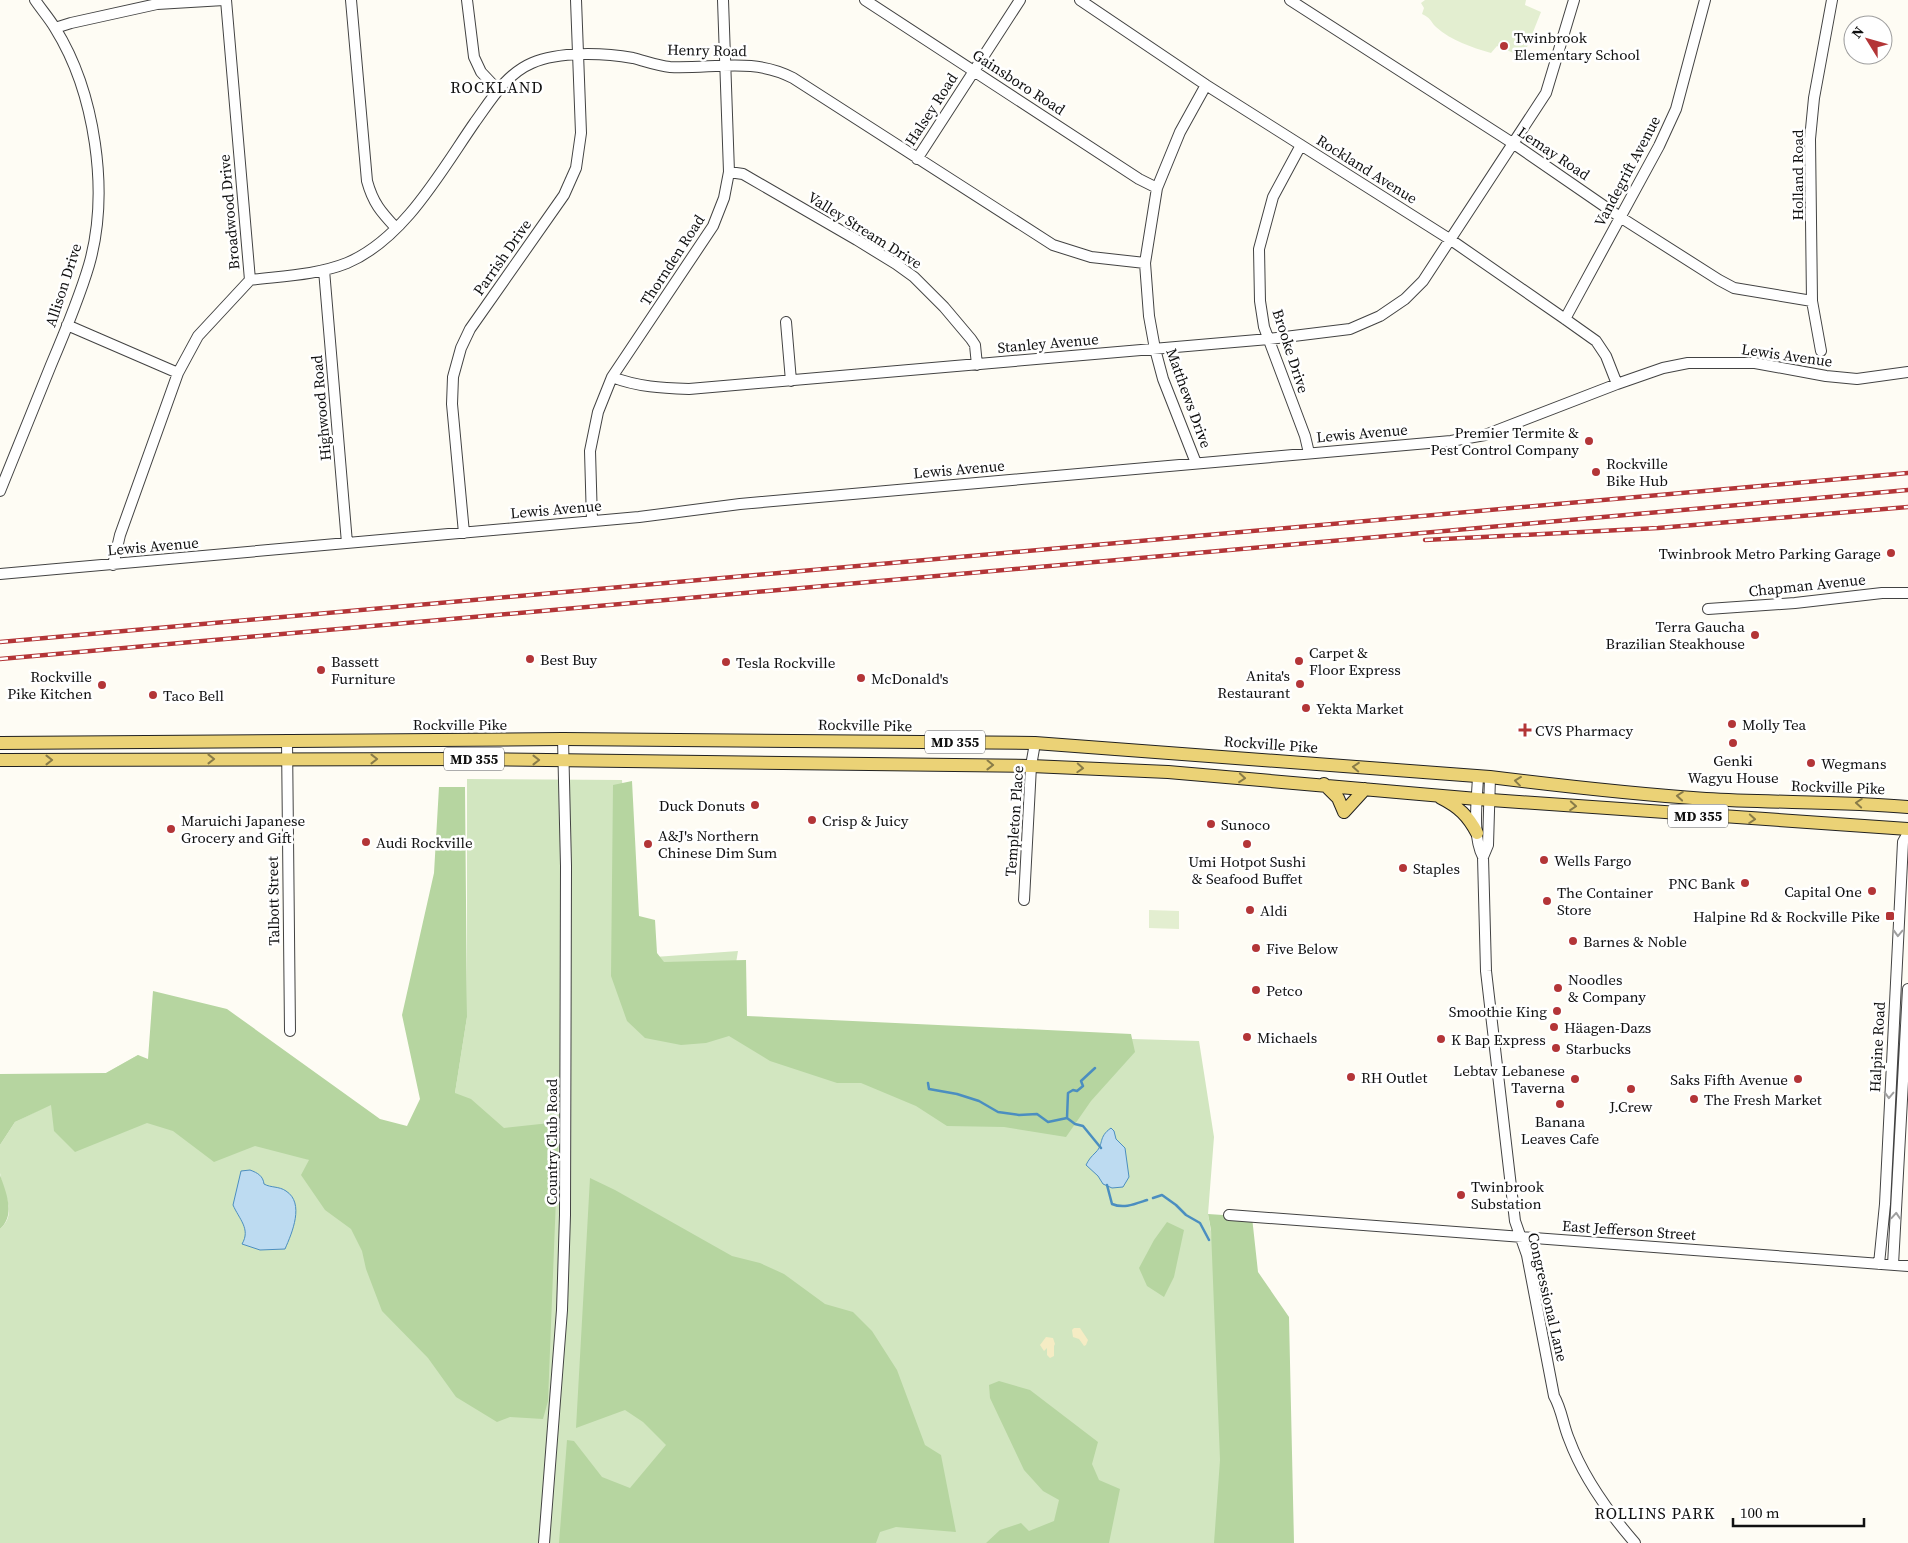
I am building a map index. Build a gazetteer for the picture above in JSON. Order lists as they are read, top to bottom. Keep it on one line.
{"streets":{"main road":["Rockville Pike","MD 355"],"street":["Henry Road","Gainsboro Road","Halsey Road","Lemay Road","Rockland Avenue","Vandegrift Avenue","Holland Road","Broadwood Drive","Valley Stream Drive","Parrish Drive","Thornden Road","Allison Drive","Stanley Avenue","Brooke Drive","Lewis Avenue","Matthews Drive","Highwood Road","Chapman Avenue","Templeton Place","Talbott Street","Halpine Road","Country Club Road","East Jefferson Street","Congressional Lane"]},"crossings":[["Henry Road","Halsey Road"],["Henry Road","Broadwood Drive"],["Henry Road","Parrish Drive"],["Henry Road","Thornden Road"],["Henry Road","Matthews Drive"],["Henry Road","Highwood Road"],["Gainsboro Road","Halsey Road"],["Gainsboro Road","Matthews Drive"],["Lemay Road","Vandegrift Avenue"],["Lemay Road","Holland Road"],["Lemay Road","Stanley Avenue"],["Rockland Avenue","Vandegrift Avenue"],["Rockland Avenue","Stanley Avenue"],["Rockland Avenue","Brooke Drive"],["Rockland Avenue","Lewis Avenue"],["Rockland Avenue","Matthews Drive"],["Broadwood Drive","Lewis Avenue"],["Valley Stream Drive","Thornden Road"],["Valley Stream Drive","Stanley Avenue"],["Parrish Drive","Lewis Avenue"],["Thornden Road","Stanley Avenue"],["Thornden Road","Lewis Avenue"],["Stanley Avenue","Brooke Drive"],["Stanley Avenue","Matthews Drive"],["Brooke Drive","Lewis Avenue"],["Lewis Avenue","Matthews Drive"],["Lewis Avenue","Highwood Road"],["Rockville Pike","Templeton Place"],["Rockville Pike","Talbott Street"],["Rockville Pike","Country Club Road"],["Rockville Pike","Congressional Lane"],["MD 355","Templeton Place"],["MD 355","Talbott Street"],["MD 355","Country Club Road"],["MD 355","Congressional Lane"],["Halpine Road","East Jefferson Street"],["East Jefferson Street","Congressional Lane"]],"districts":["ROCKLAND","ROLLINS PARK"],"places":{"other":["Twinbrook Elementary School","Premier Termite & Pest Control Company","Rockville Bike Hub","Twinbrook Metro Parking Garage","Terra Gaucha Brazilian Steakhouse","Best Buy","Carpet & Floor Express","Tesla Rockville","Bassett Furniture","McDonald's","Anita's Restaurant","Rockville Pike Kitchen","Taco Bell","Yekta Market","Molly Tea","Genki Wagyu House","Wegmans","Duck Donuts","Crisp & Juicy","Sunoco","Maruichi Japanese Grocery and Gift","Audi Rockville","A&J's Northern Chinese Dim Sum","Umi Hotpot Sushi & Seafood Buffet","Wells Fargo","Staples","PNC Bank","Capital One","The Container Store","Aldi","Barnes & Noble","Five Below","Noodles & Company","Petco","Smoothie King","Häagen-Dazs","Michaels","K Bap Express","Starbucks","RH Outlet","Lebtav Lebanese Taverna","Saks Fifth Avenue","J.Crew","The Fresh Market","Banana Leaves Cafe","Twinbrook Substation"],"health":["CVS Pharmacy"],"transit":["Halpine Rd & Rockville Pike"]},"scale_bar":"100 m","north":"top left"}
